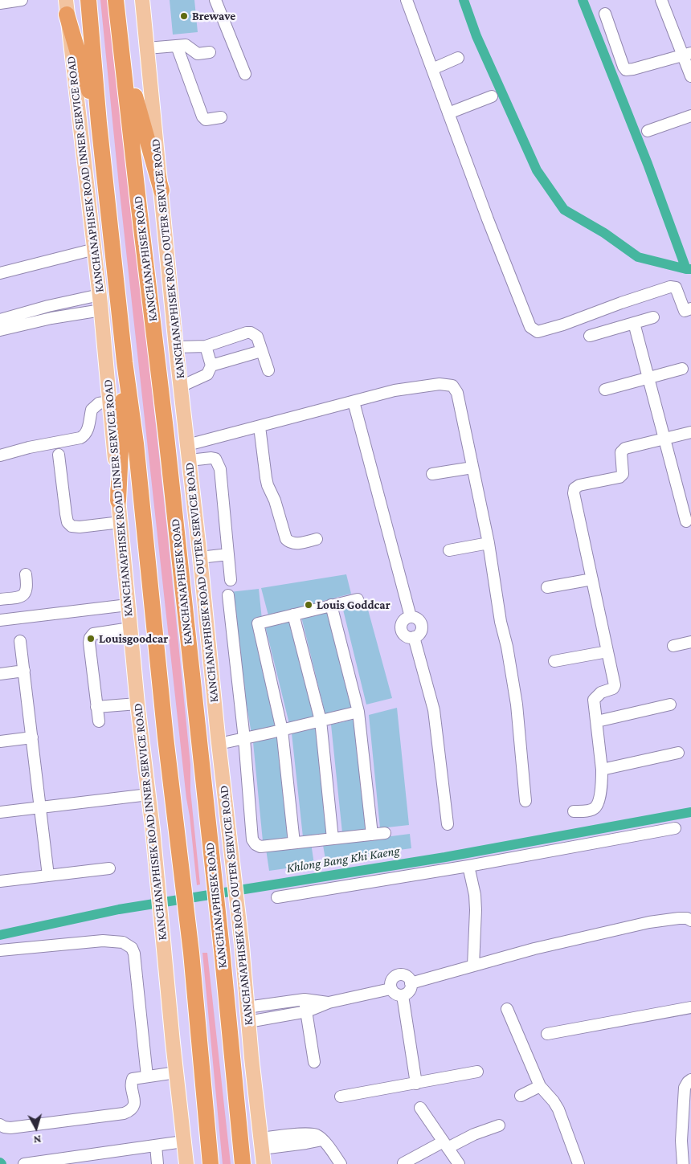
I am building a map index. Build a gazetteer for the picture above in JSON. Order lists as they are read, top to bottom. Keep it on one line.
{"streets":{"highway":["KANCHANAPHISEK ROAD"],"main road":["KANCHANAPHISEK ROAD INNER SERVICE ROAD","KANCHANAPHISEK ROAD OUTER SERVICE ROAD"]},"water":["Khlong Bang Khi Kaeng"],"places":["Brewave","Louis Goddcar","Louisgoodcar"],"north":"bottom"}
